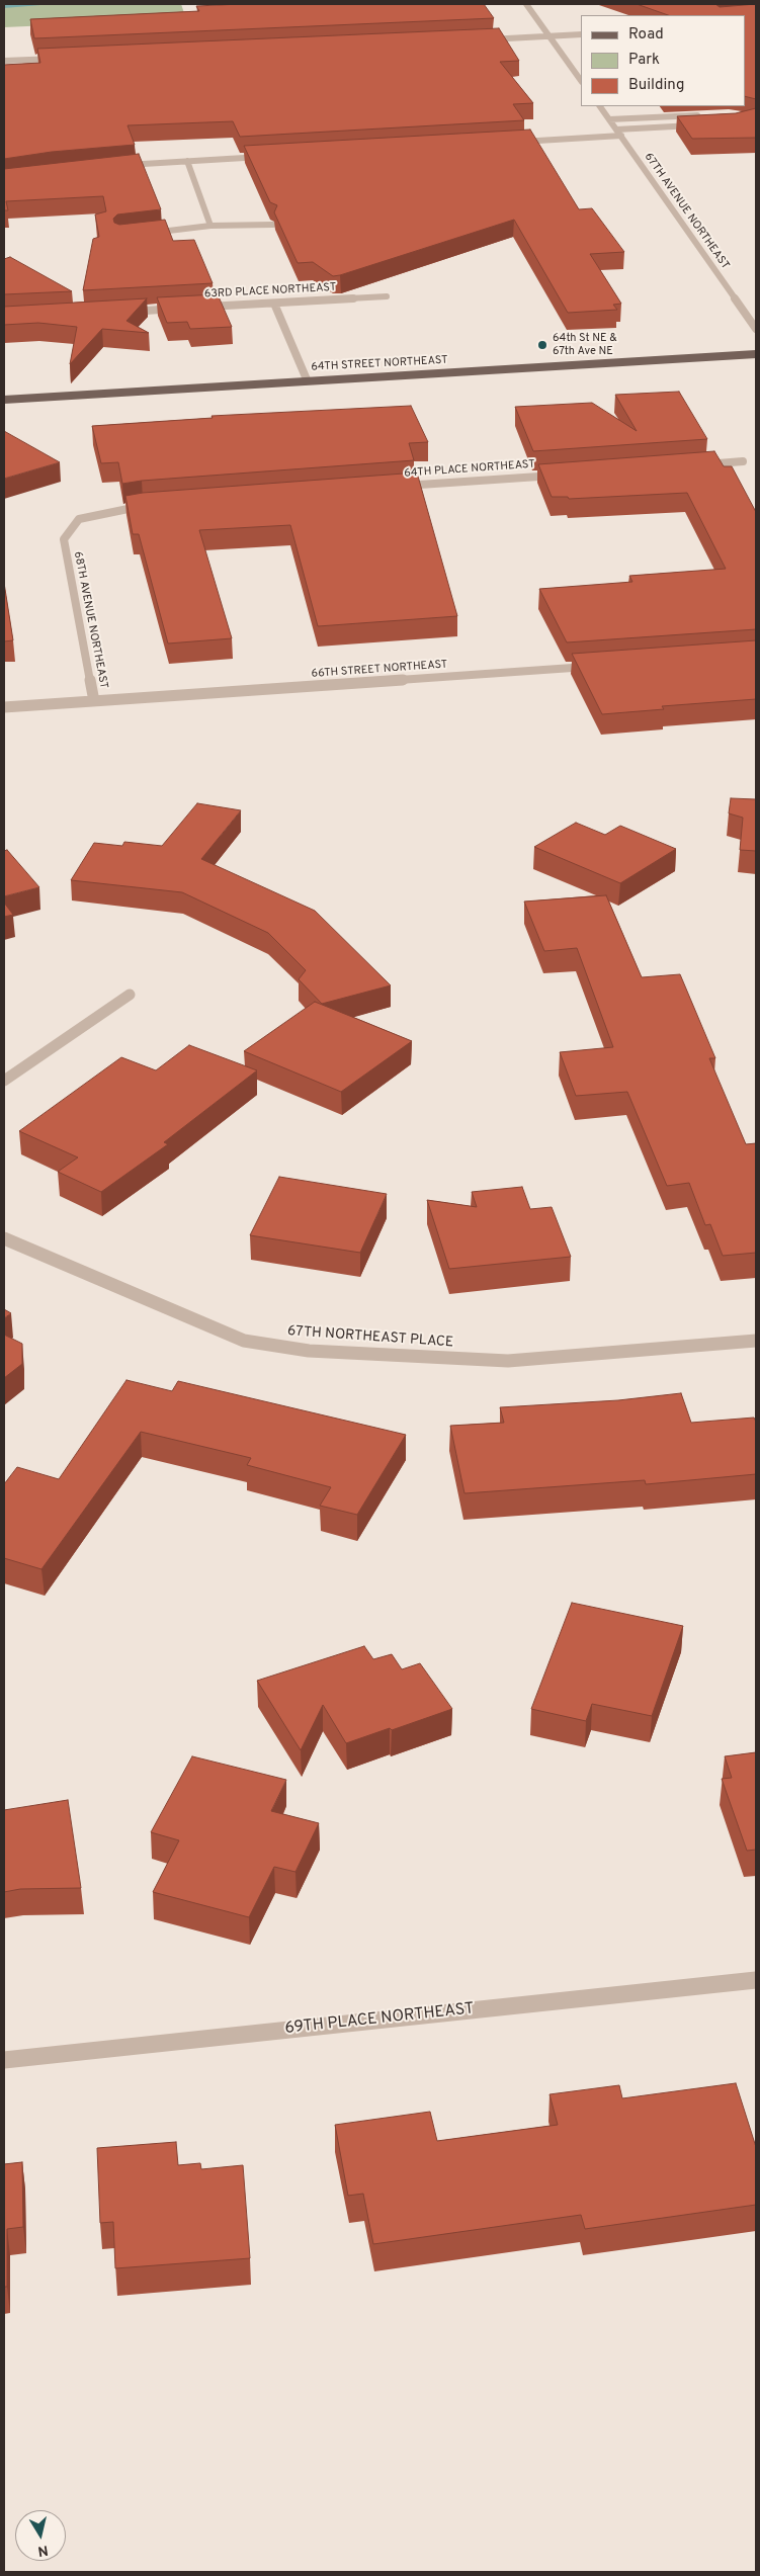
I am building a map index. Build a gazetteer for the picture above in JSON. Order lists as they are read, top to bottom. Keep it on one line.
{"streets":{"main road":["64TH STREET NORTHEAST"],"street":["67TH AVENUE NORTHEAST","63RD PLACE NORTHEAST","64TH PLACE NORTHEAST","68TH AVENUE NORTHEAST","66TH STREET NORTHEAST","67TH NORTHEAST PLACE","69TH PLACE NORTHEAST"]},"crossings":[["68TH AVENUE NORTHEAST","66TH STREET NORTHEAST"]],"places":["64th St NE & 67th Ave NE"],"legend":["Road","Park","Building"],"north":"bottom"}
